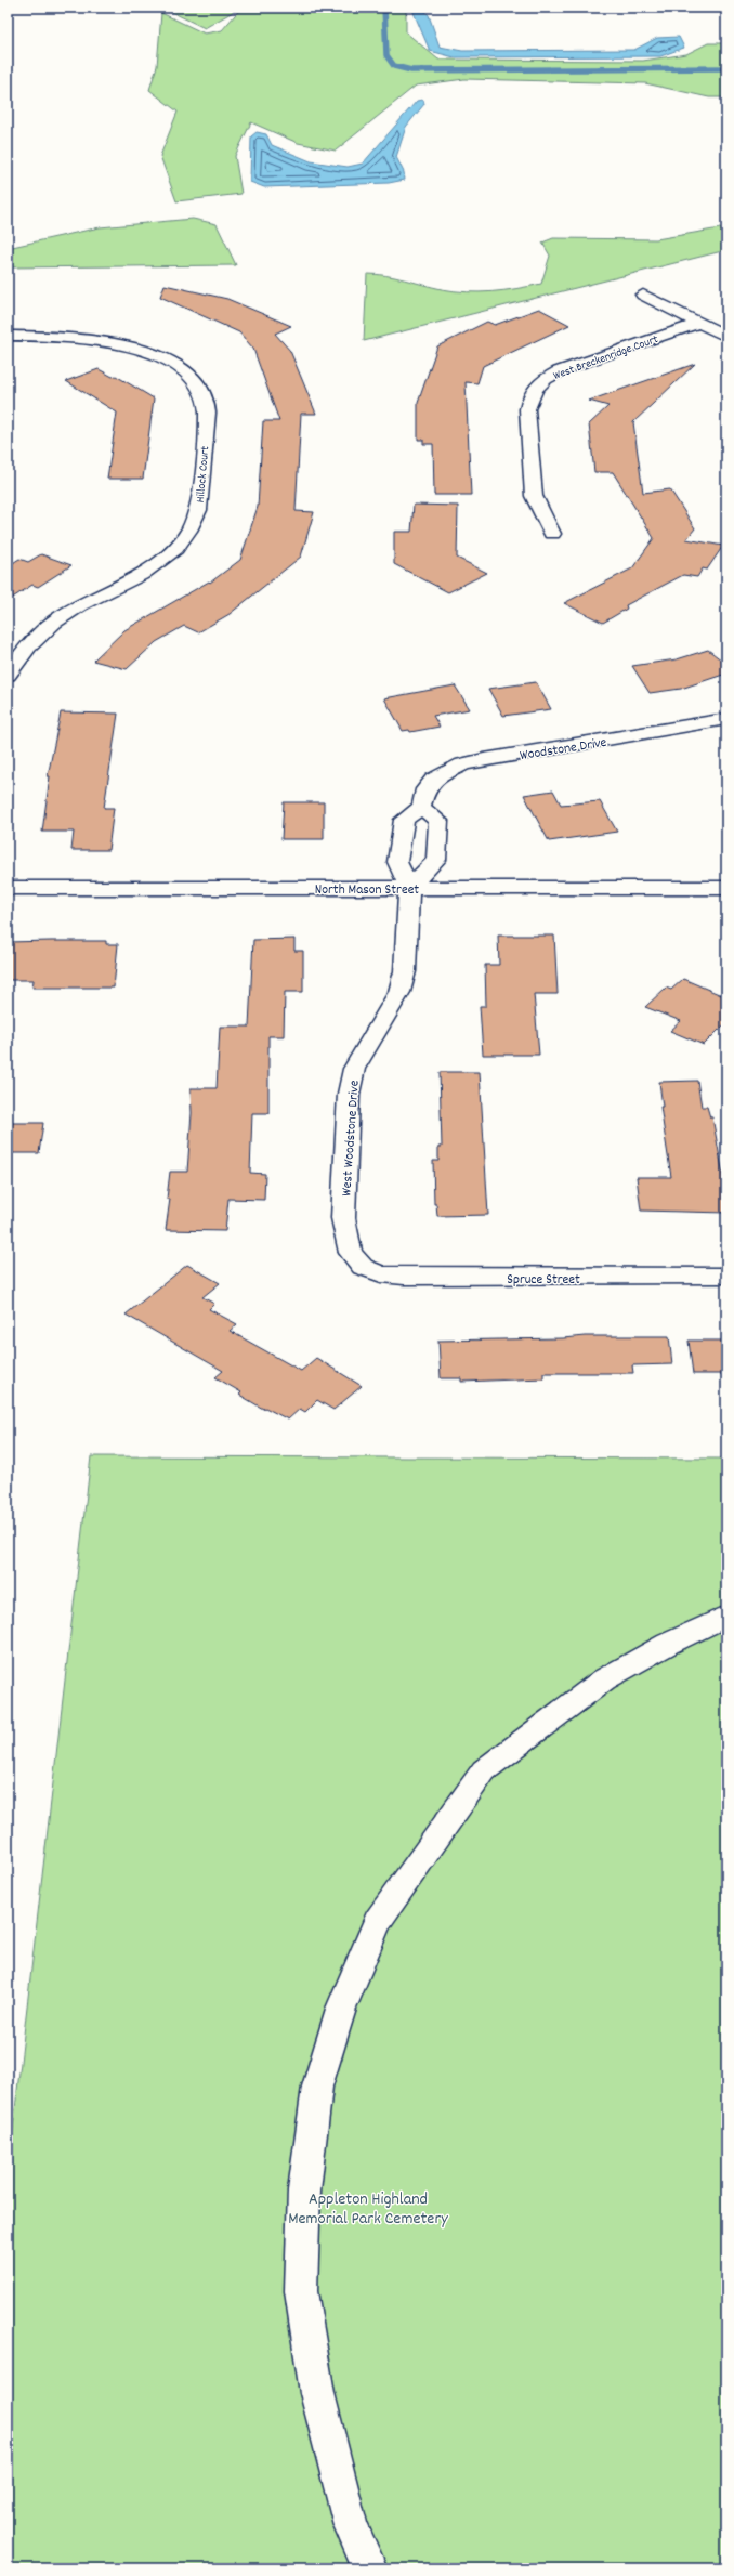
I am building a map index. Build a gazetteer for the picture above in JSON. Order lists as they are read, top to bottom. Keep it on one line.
{"streets":{"street":["West Breckenridge Court","Hillock Court","Woodstone Drive","North Mason Street","West Woodstone Drive","Spruce Street"]},"crossings":[["North Mason Street","West Woodstone Drive"],["West Woodstone Drive","Spruce Street"]],"parks":["Appleton Highland Memorial Park Cemetery"]}
